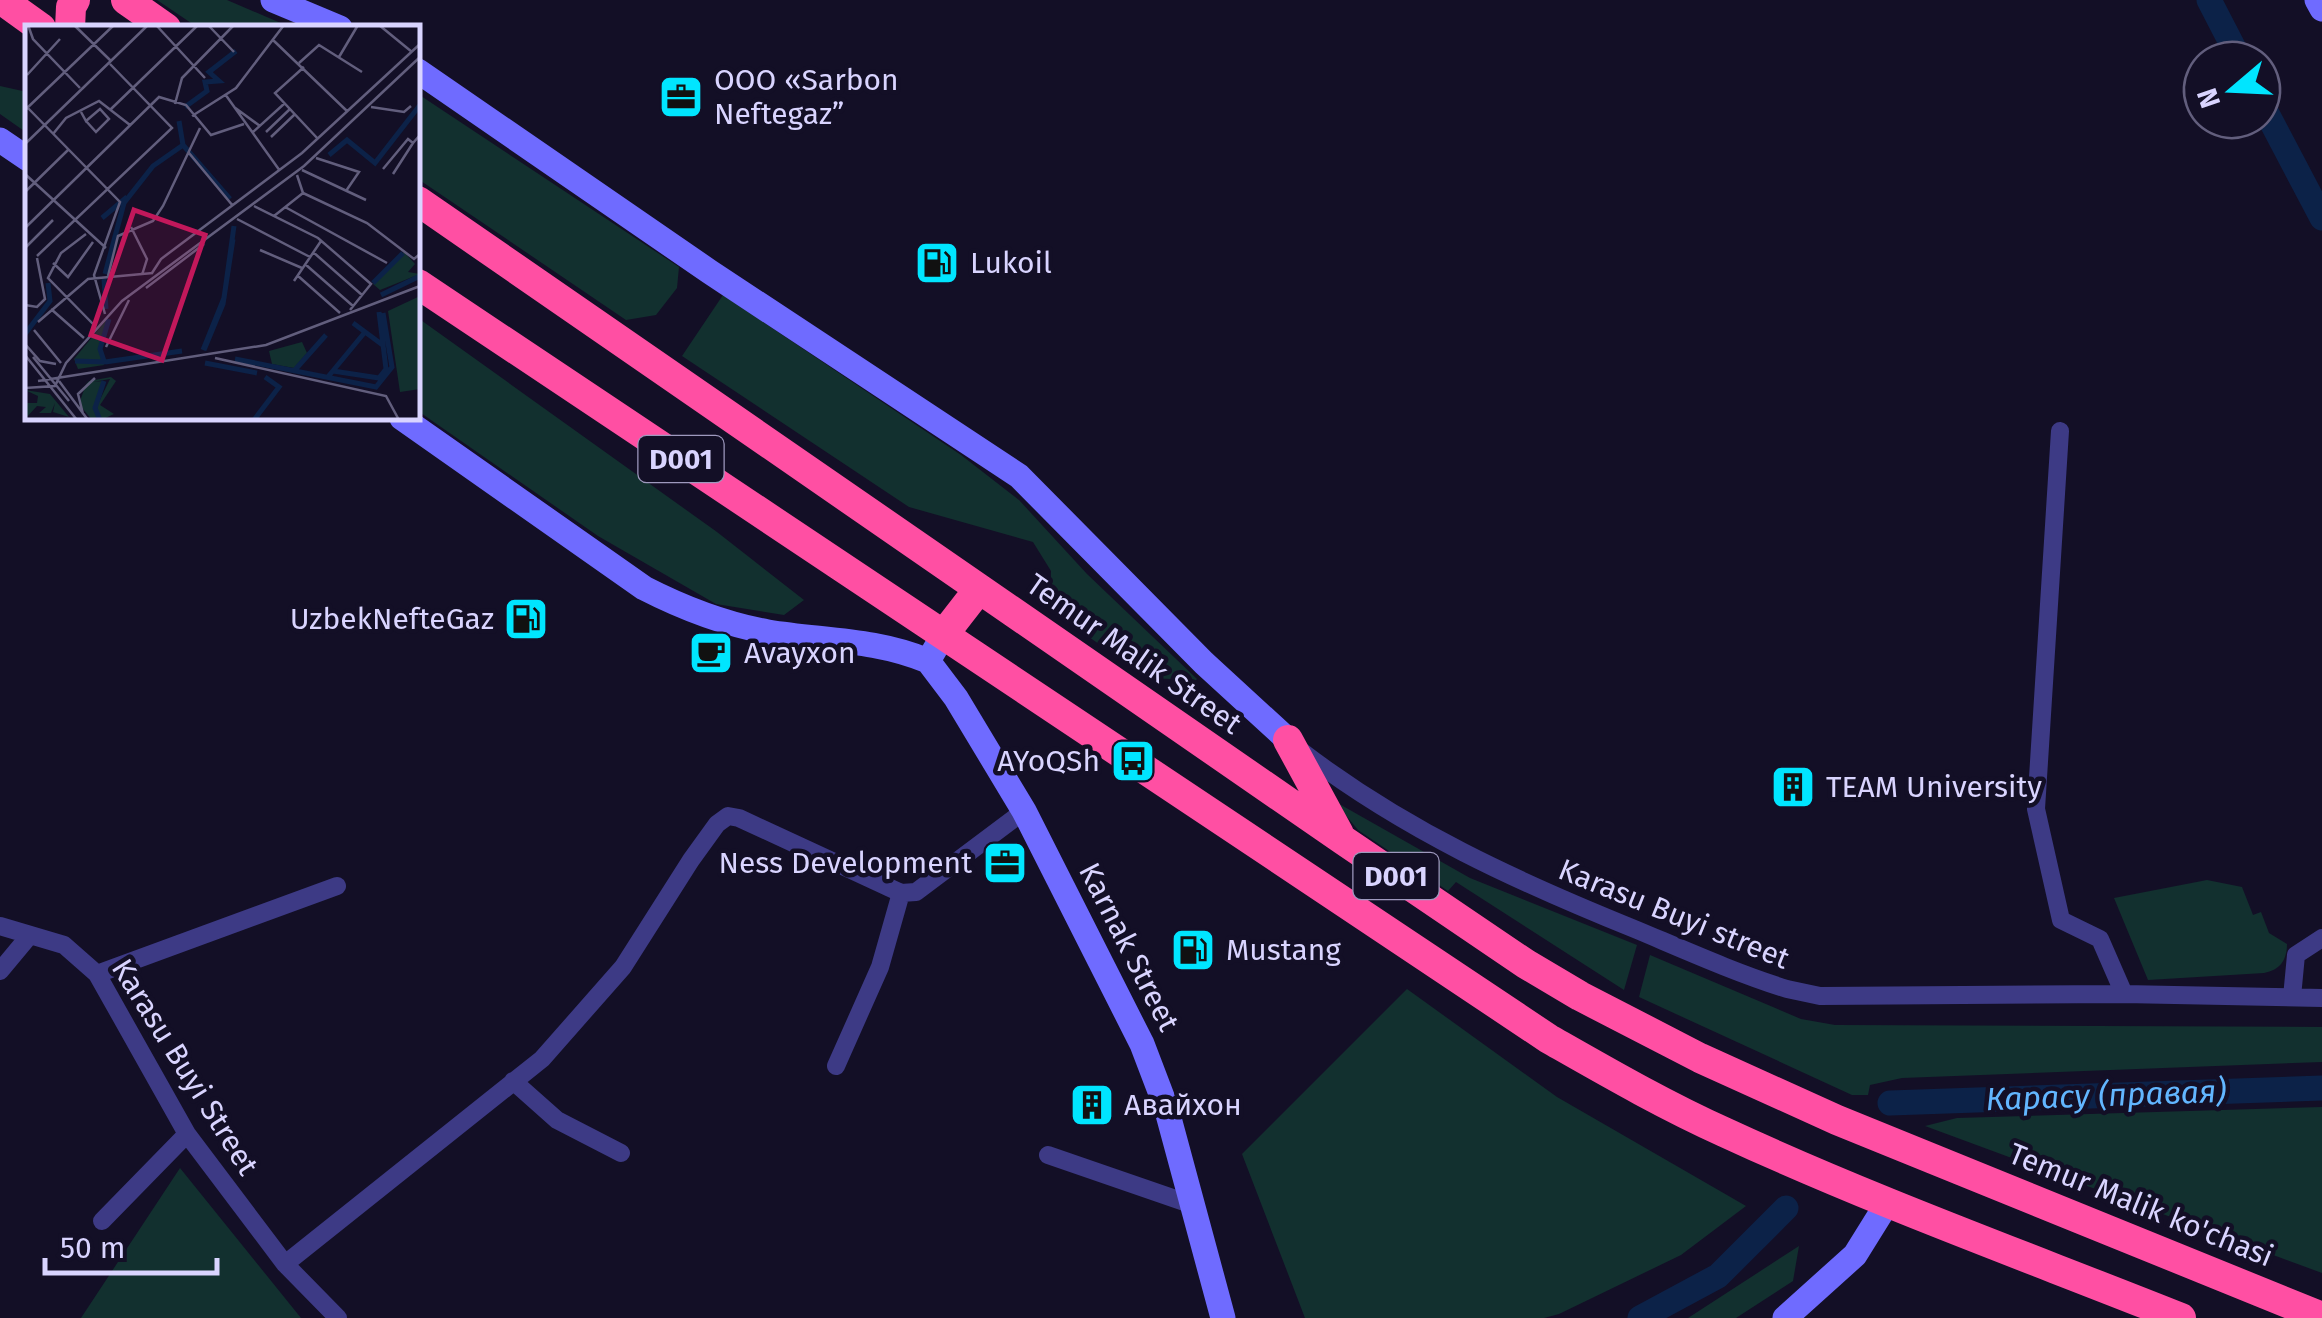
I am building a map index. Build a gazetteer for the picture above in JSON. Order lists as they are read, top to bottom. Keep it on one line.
{"streets":{"highway":["D001","Temur Malik Street","Temur Malik ko'chasi"],"street":["Karasu Buyi street","Karnak Street","Karasu Buyi Street"]},"crossings":[["Temur Malik Street","Temur Malik ko'chasi"]],"water":["Карасу (правая)"],"places":{"office":["ООО «Sarbon Neftegaz”","Ness Development"],"fuel station":["Lukoil","UzbekNefteGaz","Mustang"],"cafe":["Avayxon"],"bus stop":["AYoQSh"],"building":["TEAM University","Авайхон"]},"scale_bar":"50 m","north":"left"}
